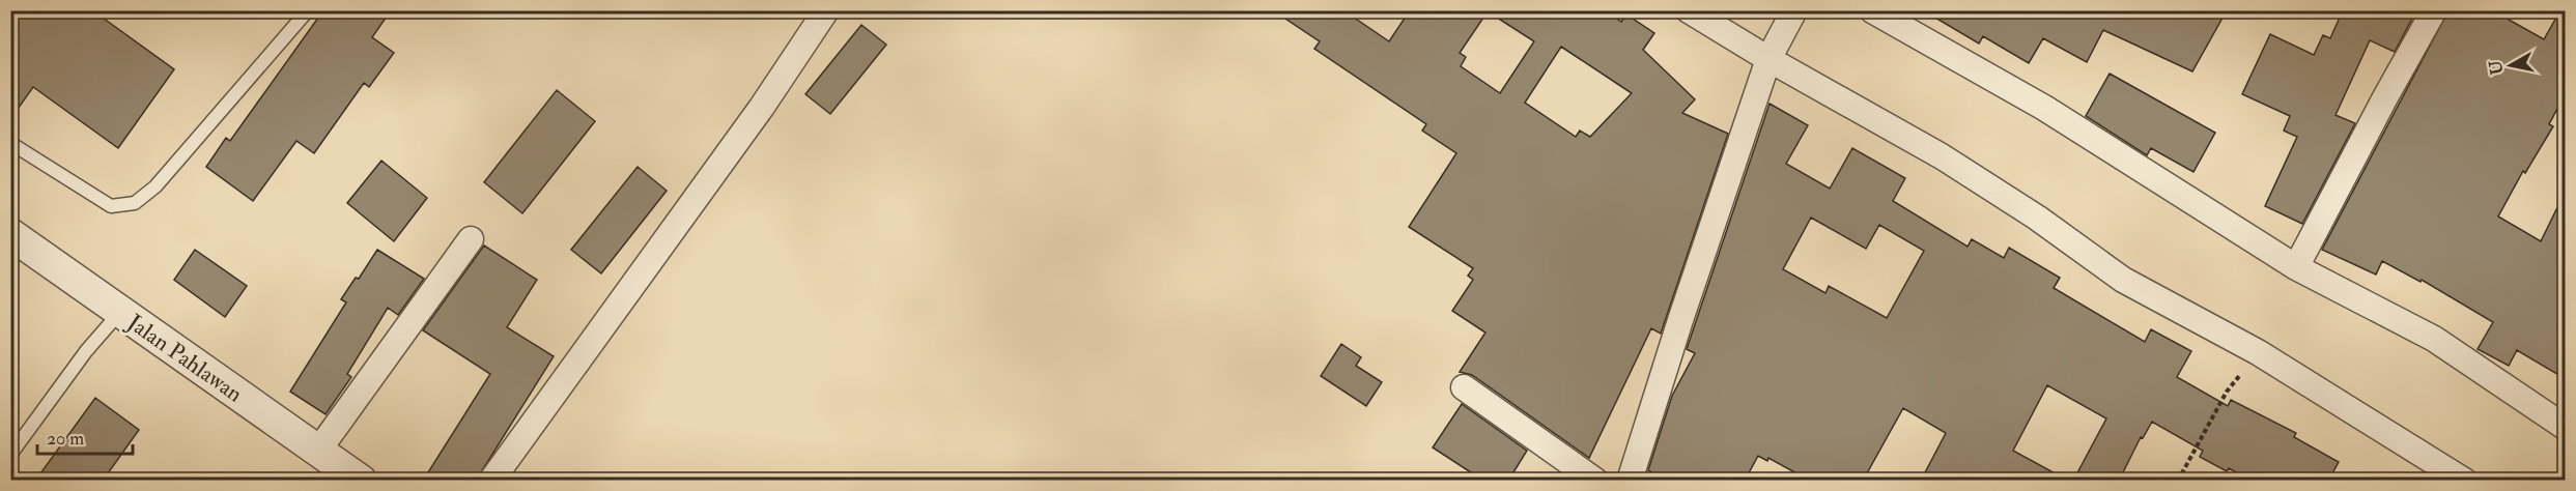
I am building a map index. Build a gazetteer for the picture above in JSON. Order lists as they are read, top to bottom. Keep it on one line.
{"streets":{"street":["Jalan Pahlawan"]},"scale_bar":"20 m","north":"left"}
